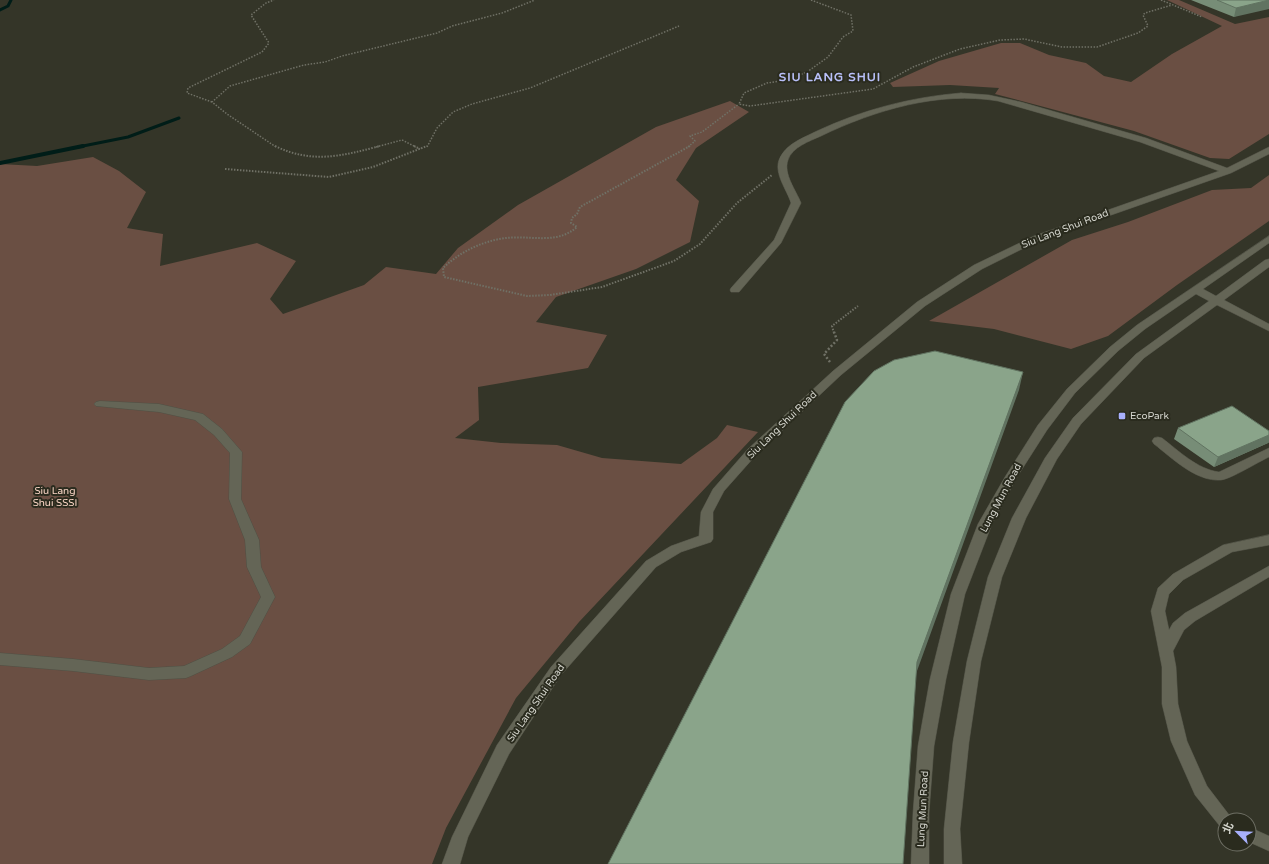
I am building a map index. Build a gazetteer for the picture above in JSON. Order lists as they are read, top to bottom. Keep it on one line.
{"streets":{"street":["Siu Lang Shui Road","Lung Mun Road"]},"districts":["SIU LANG SHUI"],"parks":["Siu Lang Shui SSSI"],"places":{"transit":["EcoPark"]},"north":"top left"}
